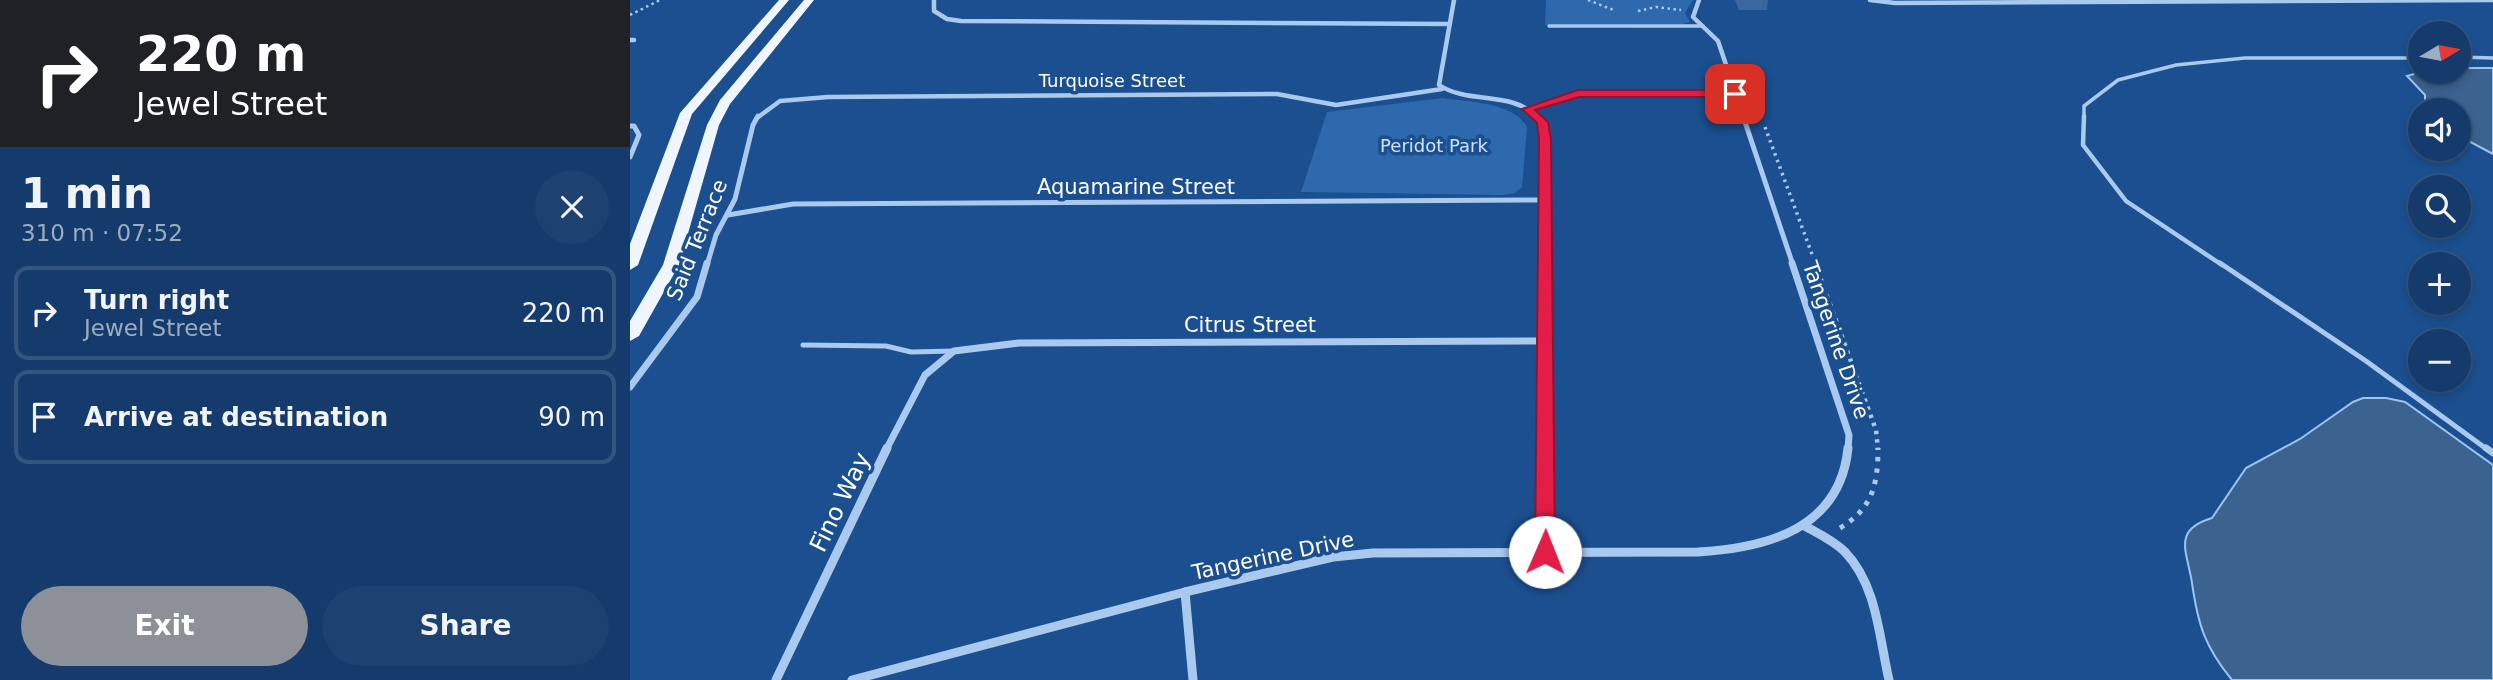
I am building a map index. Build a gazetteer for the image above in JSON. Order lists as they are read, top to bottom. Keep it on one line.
{"streets":{"street":["Turquoise Street","Aquamarine Street","Said Terrace","Citrus Street","Tangerine Drive","Fino Way"]},"crossings":[["Turquoise Street","Said Terrace"],["Aquamarine Street","Said Terrace"],["Citrus Street","Fino Way"]],"parks":["Peridot Park"],"north":"right","page":{"turn":["220 m","Jewel Street"],"map_buttons":["+","−"],"heading":["1 min","310 m · 07:52"],"list":[{"name":"Turn right","note":"Jewel Street","value":"220 m"},{"name":"Arrive at destination","value":"90 m"}],"buttons":["Exit","Share"]}}
